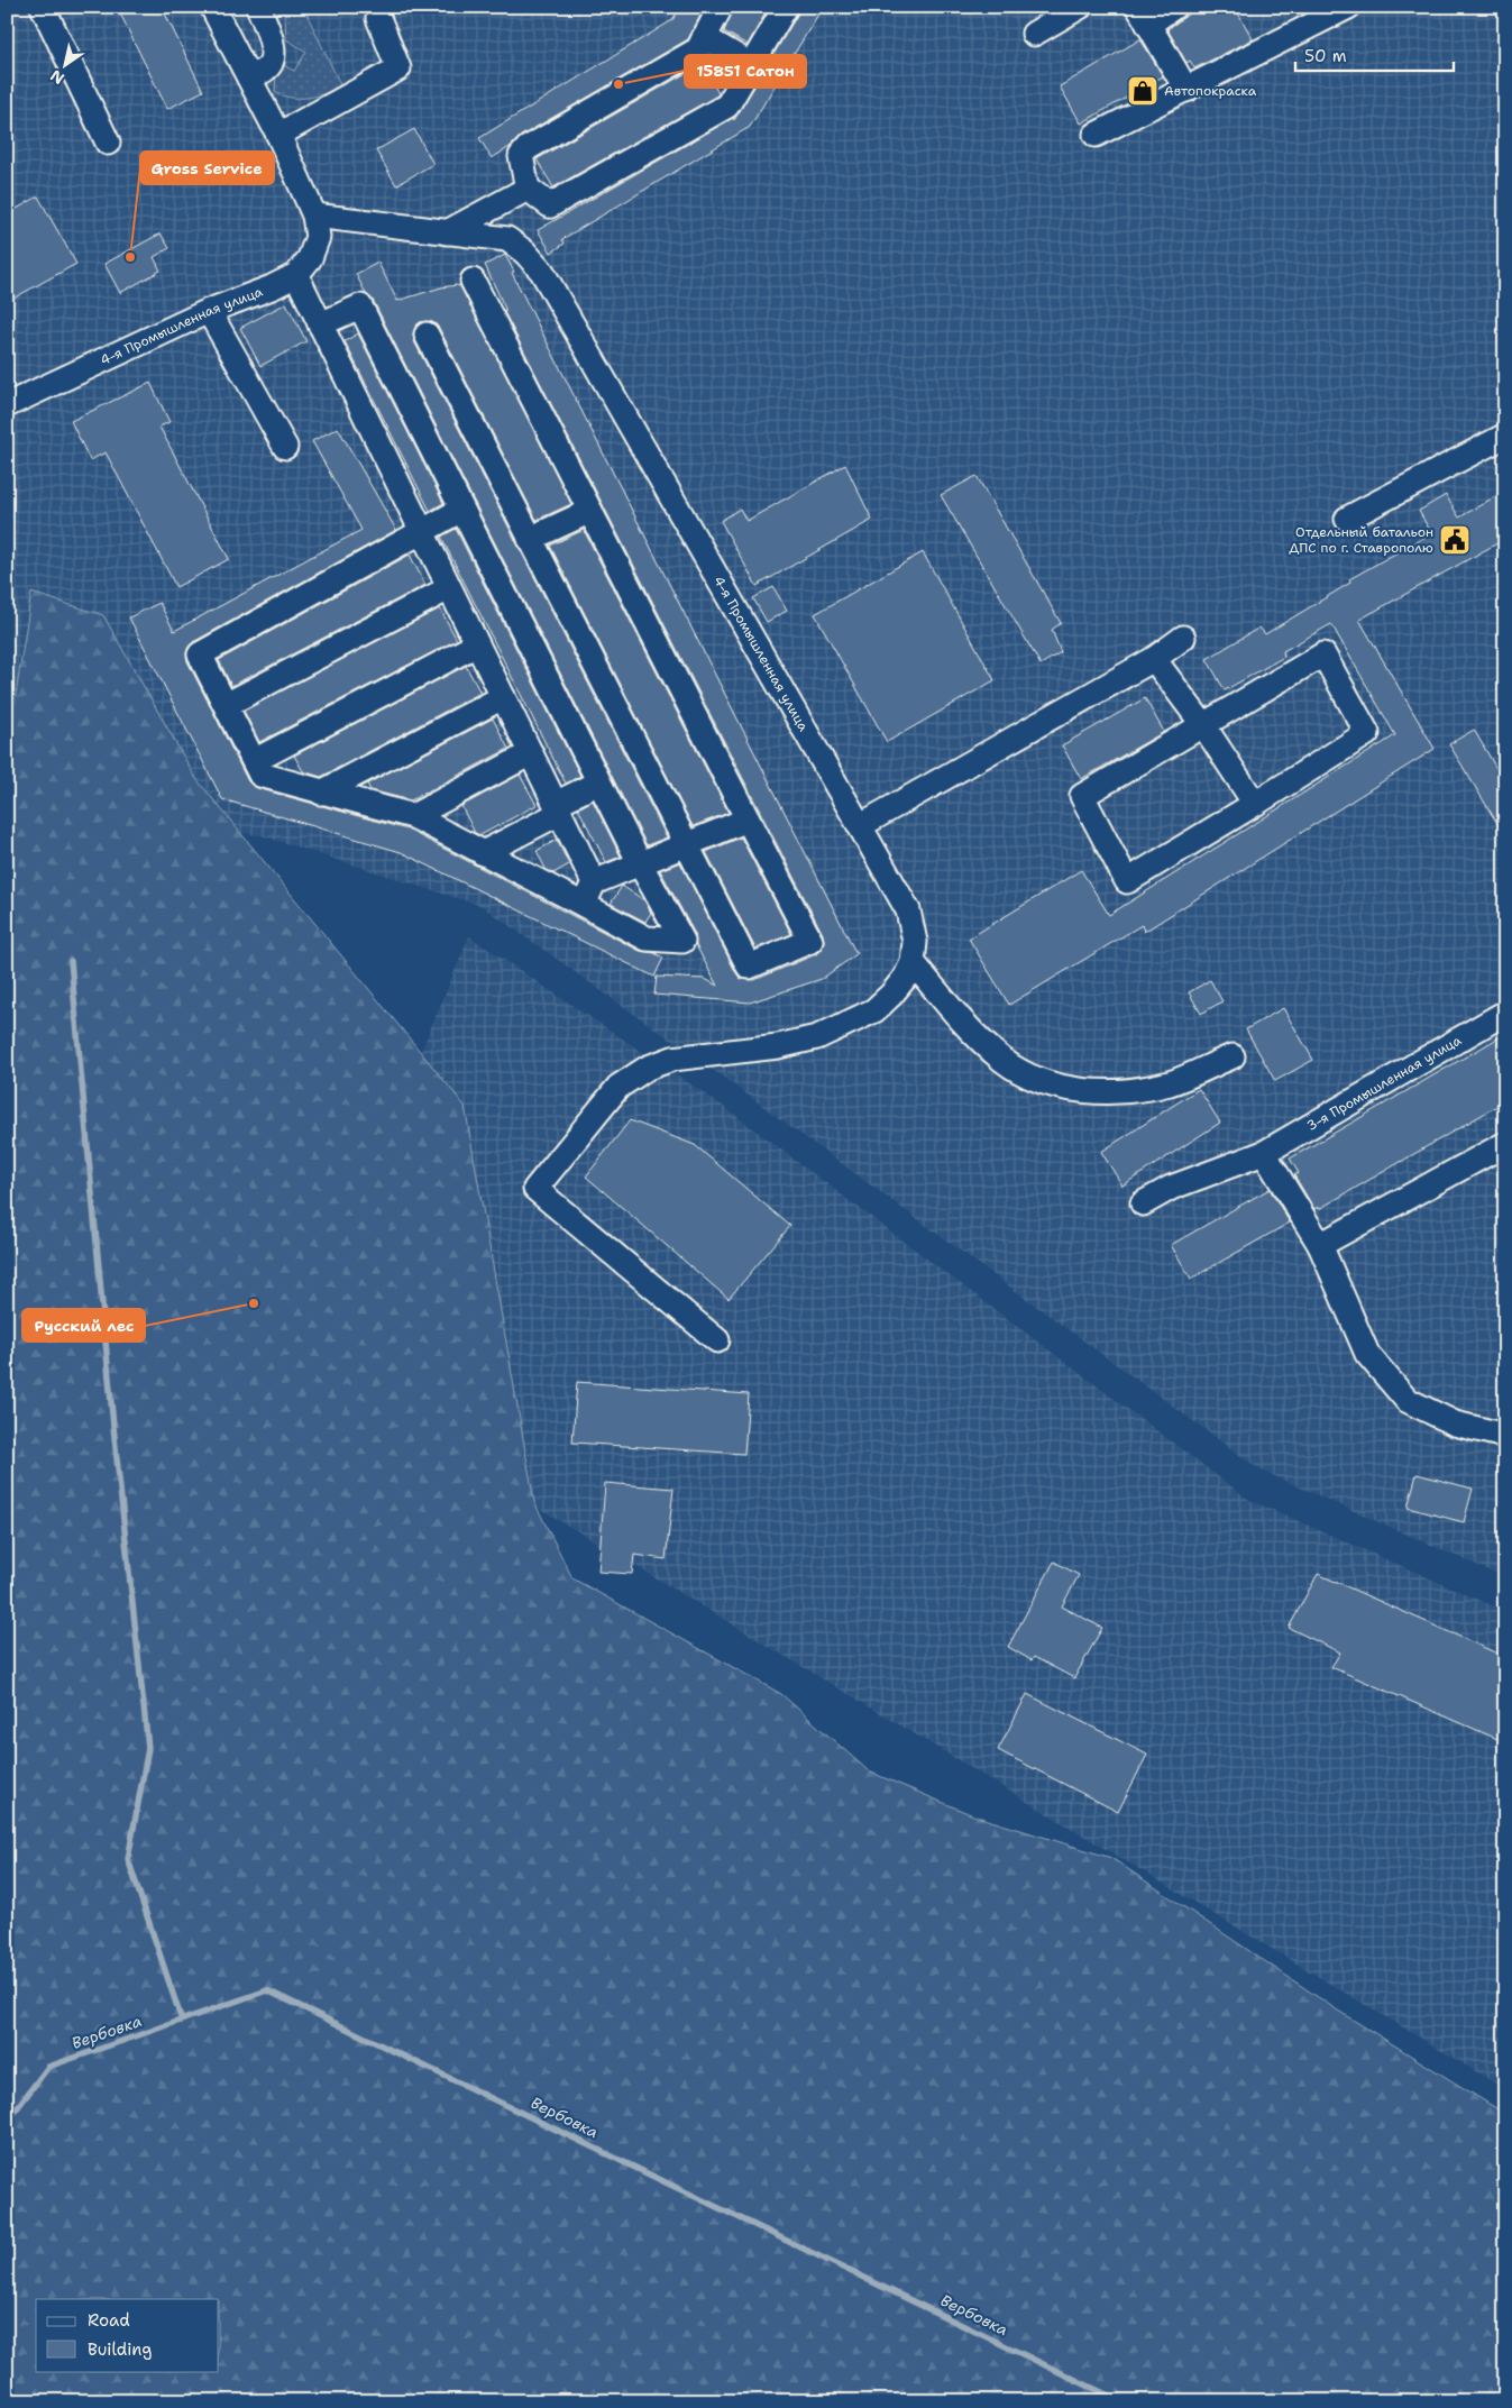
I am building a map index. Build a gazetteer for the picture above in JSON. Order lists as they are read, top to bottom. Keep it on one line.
{"streets":{"street":["4-я Промышленная улица","3-я Промышленная улица"]},"water":["Вербовка"],"places":{"other":["15851 Сатон","Gross Service","Русский лес"],"shop":["Автопокраска"],"public building":["Отдельный батальон ДПС по г. Ставрополю"]},"legend":["Road","Building"],"scale_bar":"50 m","north":"bottom left"}
